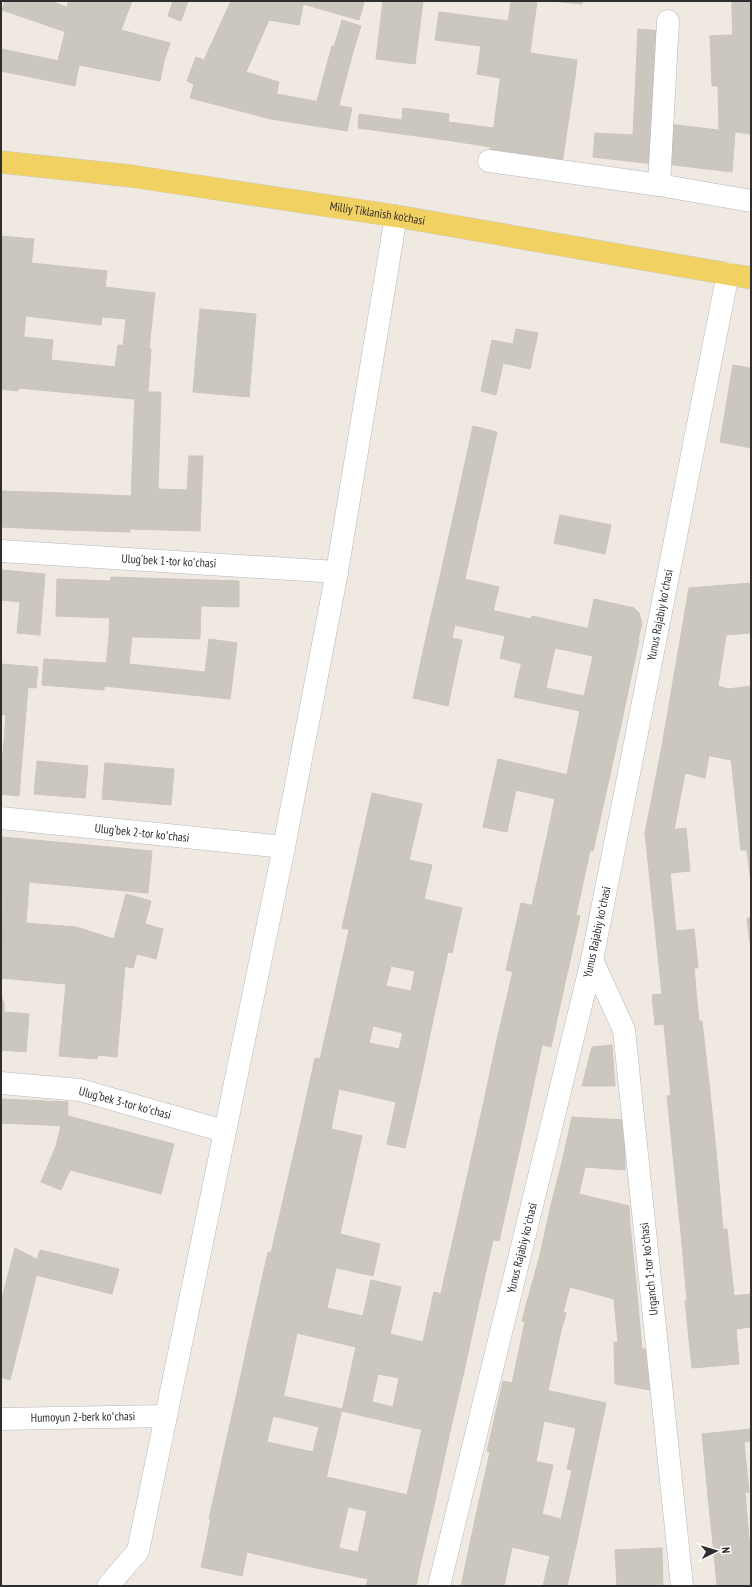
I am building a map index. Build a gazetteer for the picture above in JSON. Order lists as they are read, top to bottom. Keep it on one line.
{"streets":{"main road":["Milliy Tiklanish ko'chasi"],"street":["Ulug‘bek 1-tor koʻchasi","Yunus Rajabiy koʻchasi","Ulug‘bek 2-tor koʻchasi","Ulug‘bek 3-tor koʻchasi","Urganch 1-tor koʻchasi","Humoyun 2-berk koʻchasi"]},"crossings":[["Milliy Tiklanish ko'chasi","Yunus Rajabiy koʻchasi"],["Yunus Rajabiy koʻchasi","Urganch 1-tor koʻchasi"]],"north":"right"}
